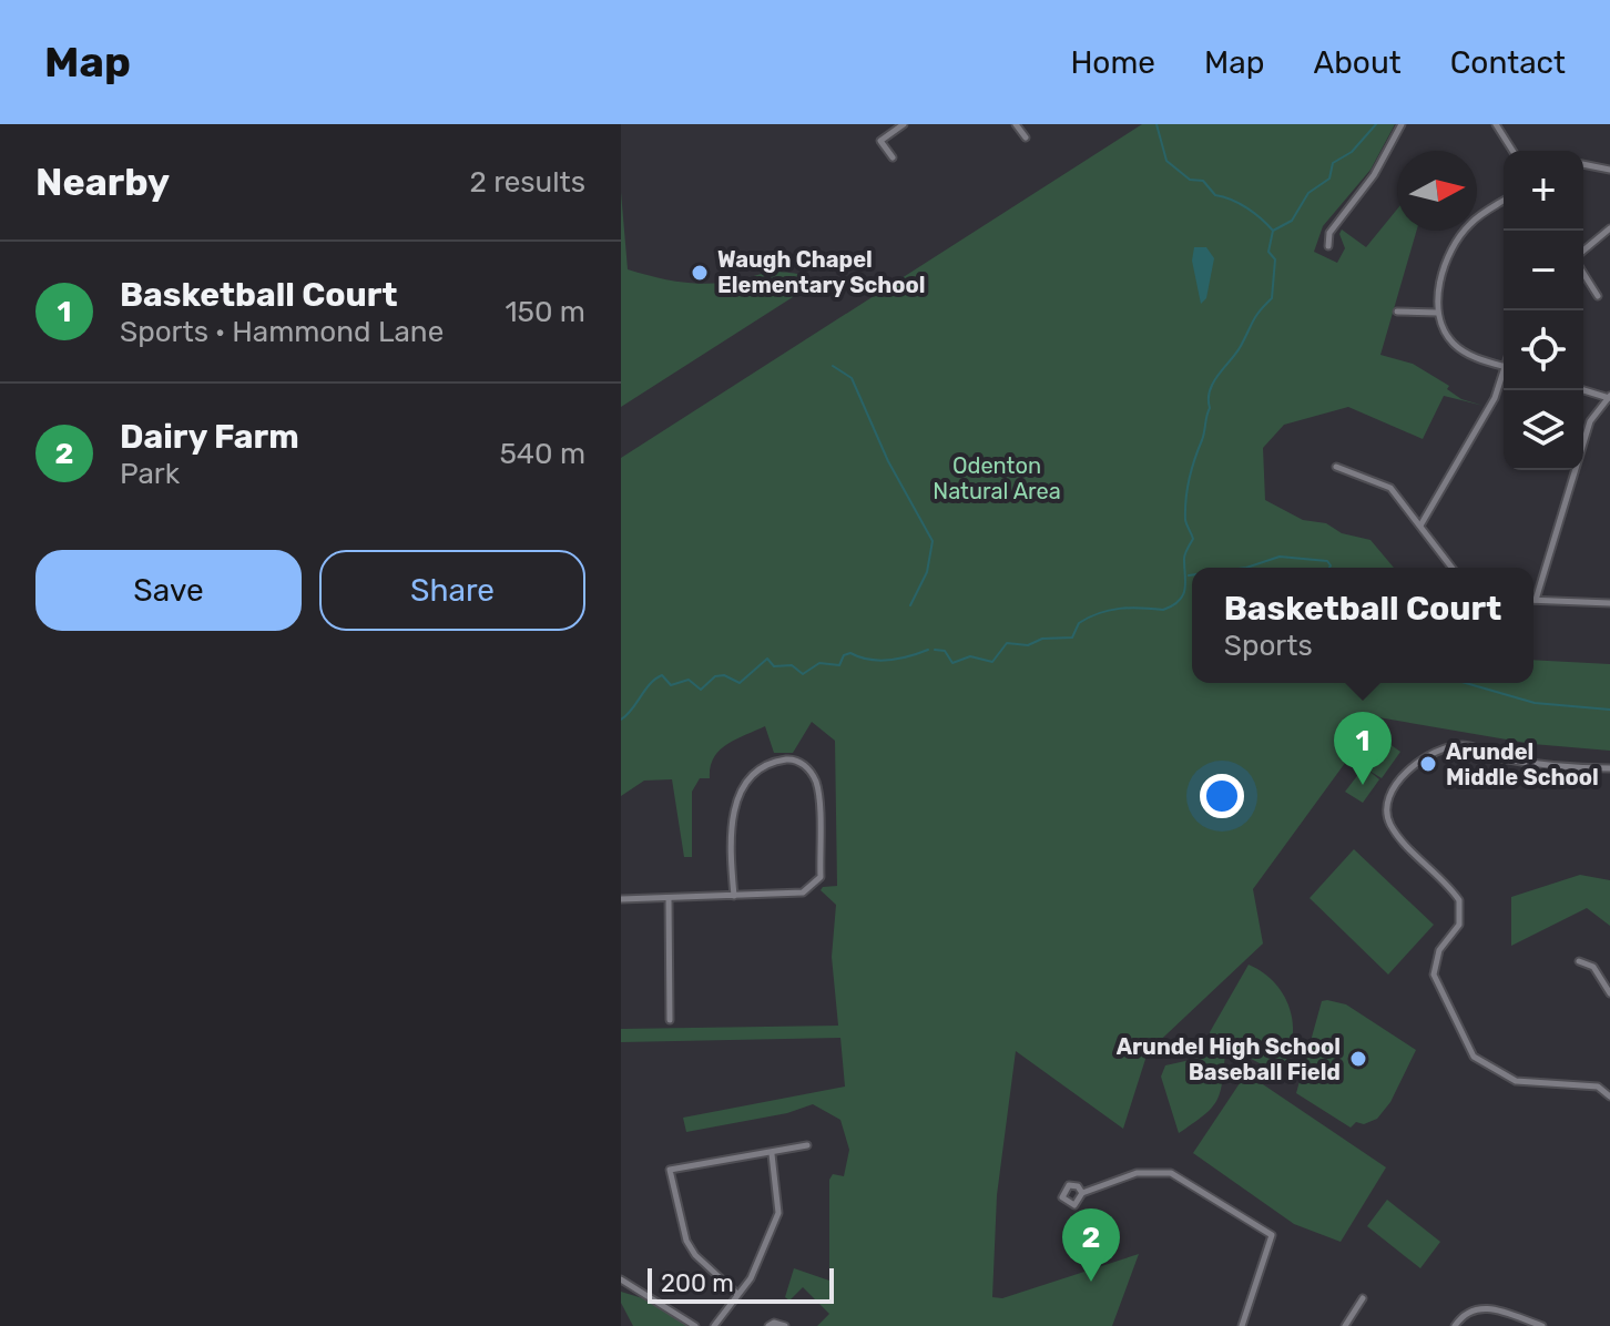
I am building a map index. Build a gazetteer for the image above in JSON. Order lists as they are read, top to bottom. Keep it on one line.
{"parks":["Odenton Natural Area"],"places":["Waugh Chapel Elementary School","Arundel Middle School","Arundel High School Baseball Field"],"scale_bar":"200 m","north":"right","page":{"header":"Map","nav":["Home","Map","About","Contact"],"heading":["Nearby","2 results"],"map_buttons":["+","−"],"list":[{"mark":"1","name":"Basketball Court","note":"Sports · Hammond Lane","value":"150 m"},{"mark":"2","name":"Dairy Farm","note":"Park","value":"540 m"}],"buttons":["Save","Share"],"popup":["Basketball Court","Sports"],"pins":["1","2"],"scale":"200 m"}}
